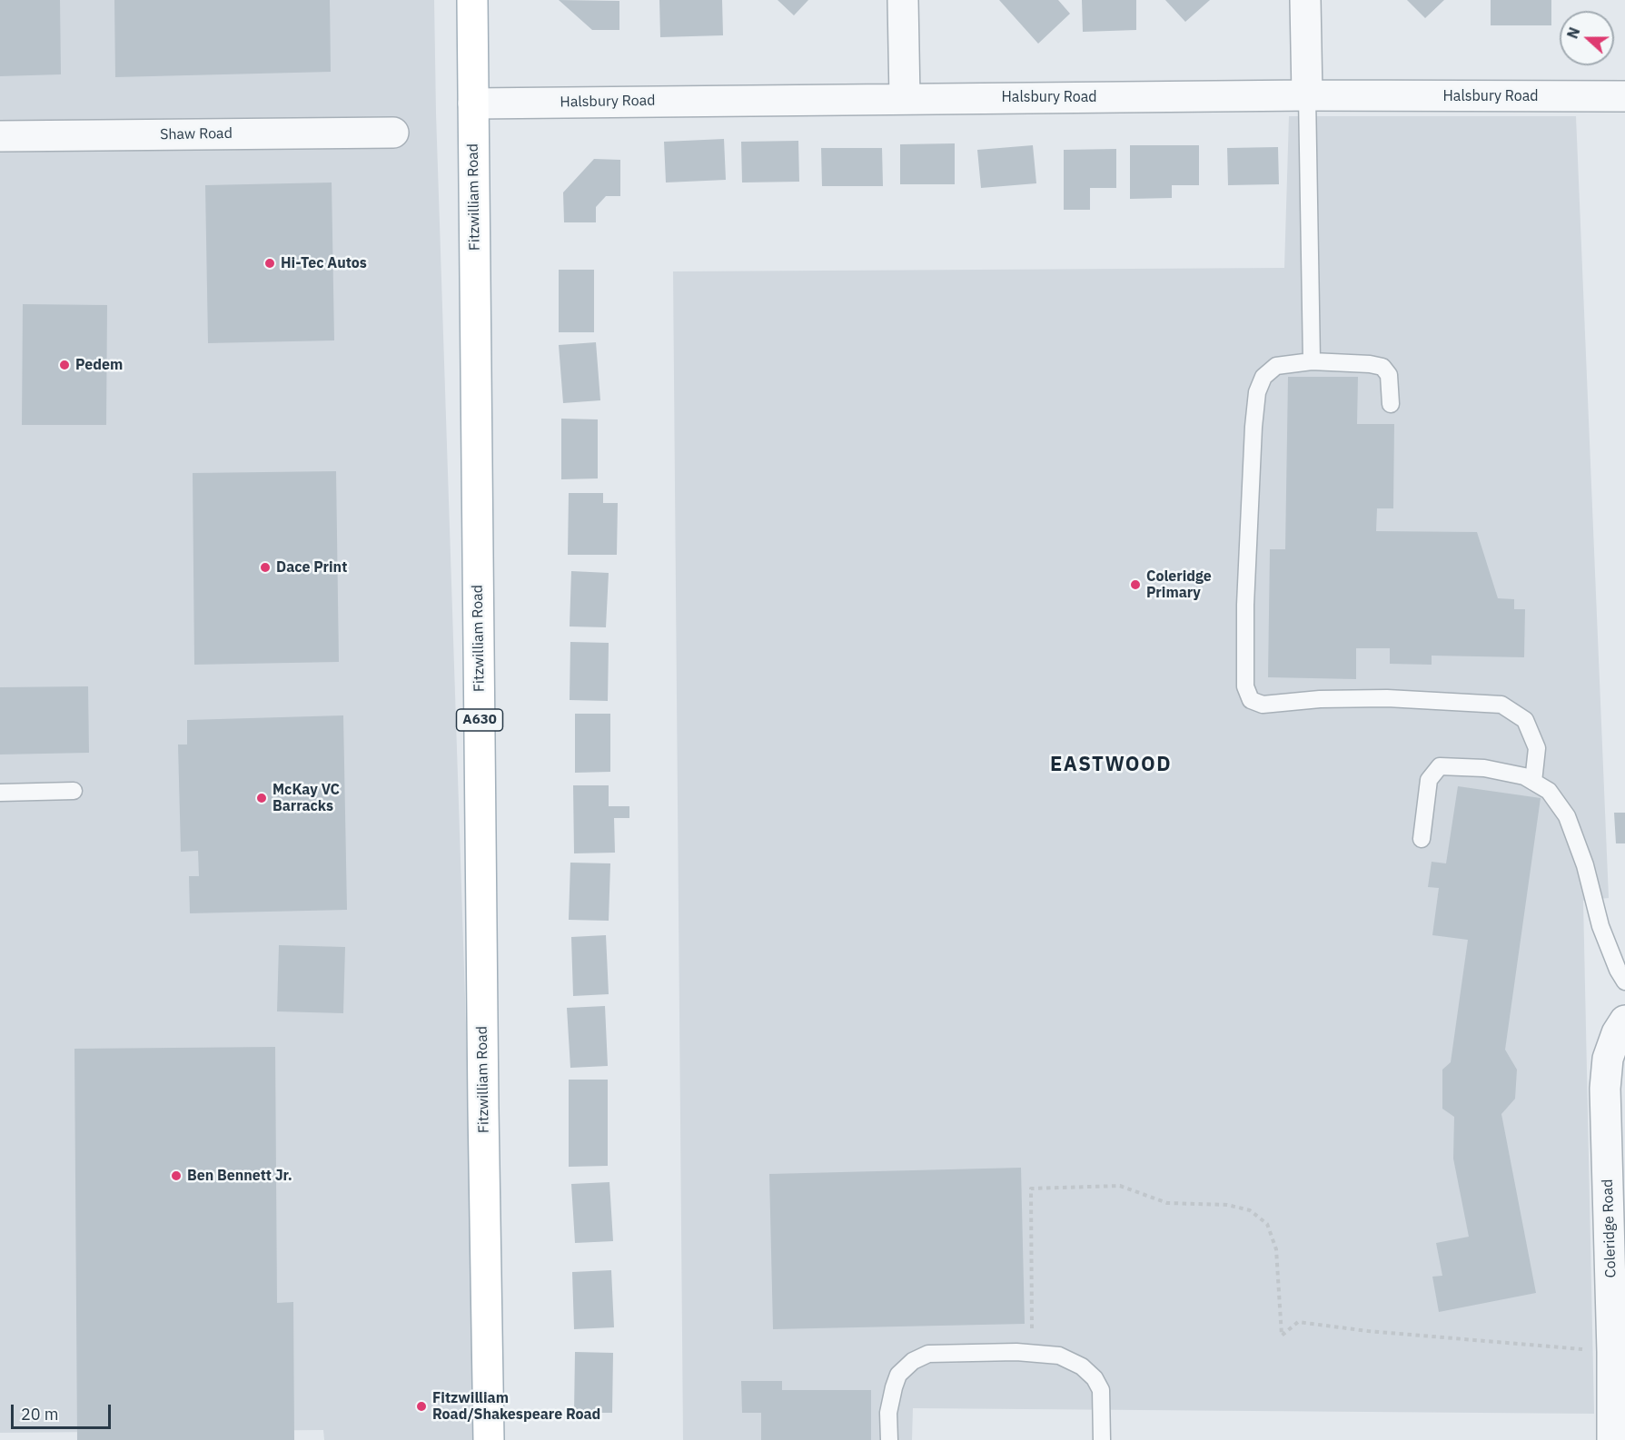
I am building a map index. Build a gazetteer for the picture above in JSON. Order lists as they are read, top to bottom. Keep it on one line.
{"streets":{"main road":["Fitzwilliam Road","A630"],"street":["Halsbury Road","Shaw Road","Coleridge Road"]},"crossings":[["Halsbury Road","Fitzwilliam Road"]],"districts":["EASTWOOD"],"places":["Hi-Tec Autos","Pedem","Dace Print","Coleridge Primary","McKay VC Barracks","Ben Bennett Jr.","Fitzwilliam Road/Shakespeare Road"],"scale_bar":"20 m","north":"left"}
